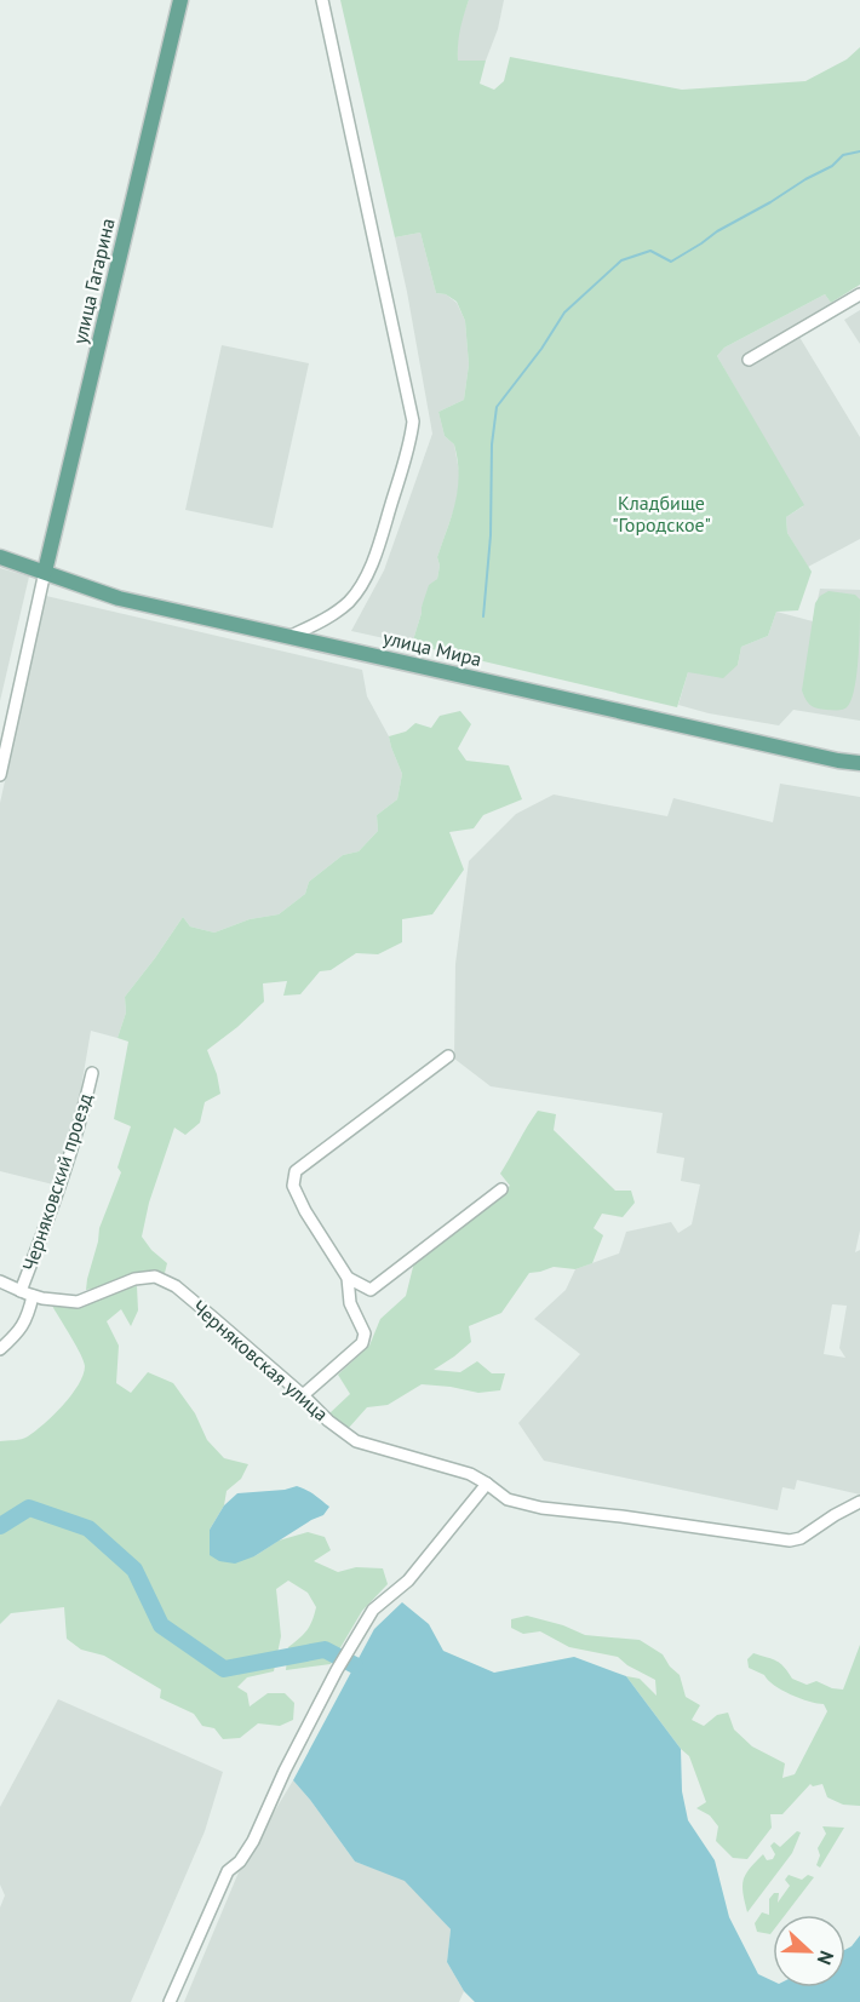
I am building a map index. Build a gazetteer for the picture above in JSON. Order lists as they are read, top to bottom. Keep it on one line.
{"streets":{"main road":["улица Гагарина","улица Мира"],"street":["Черняковский проезд","Черняковская улица"]},"crossings":[["улица Гагарина","улица Мира"],["Черняковский проезд","Черняковская улица"]],"parks":["Кладбище \"Городское\""],"north":"right"}
